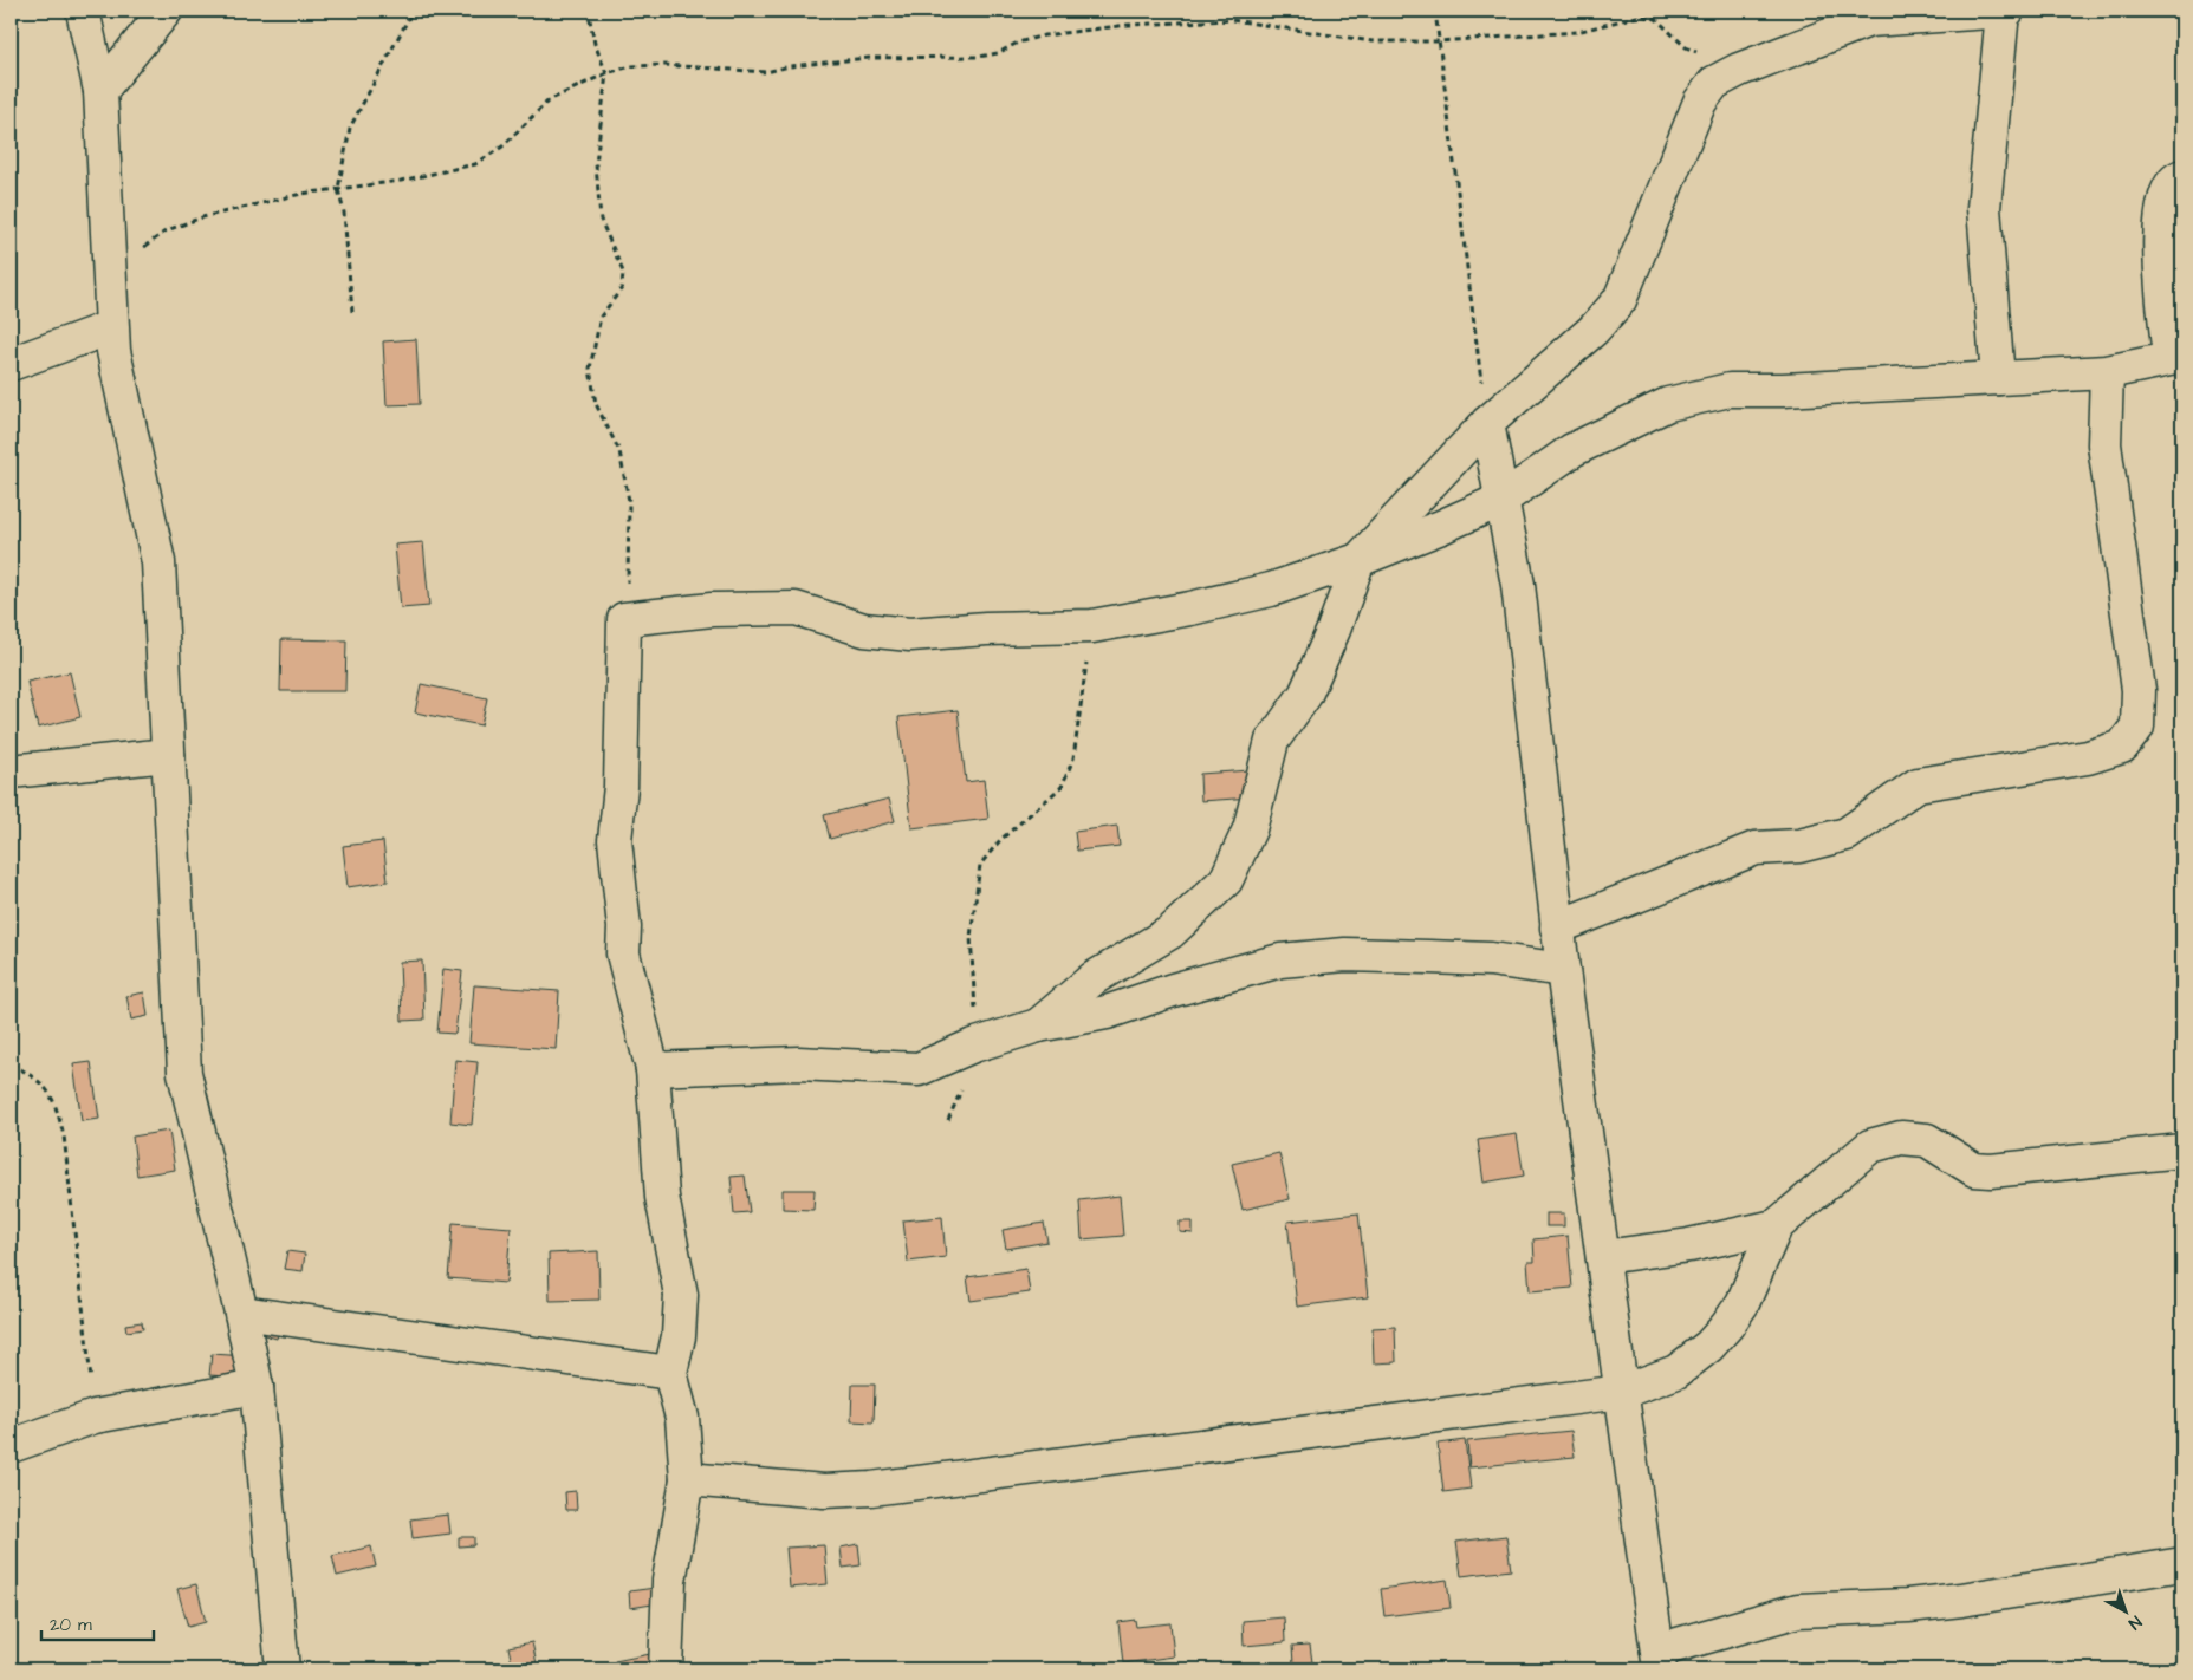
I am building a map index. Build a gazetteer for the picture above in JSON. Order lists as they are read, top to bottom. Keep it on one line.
{"scale_bar":"20 m","north":"bottom right"}
